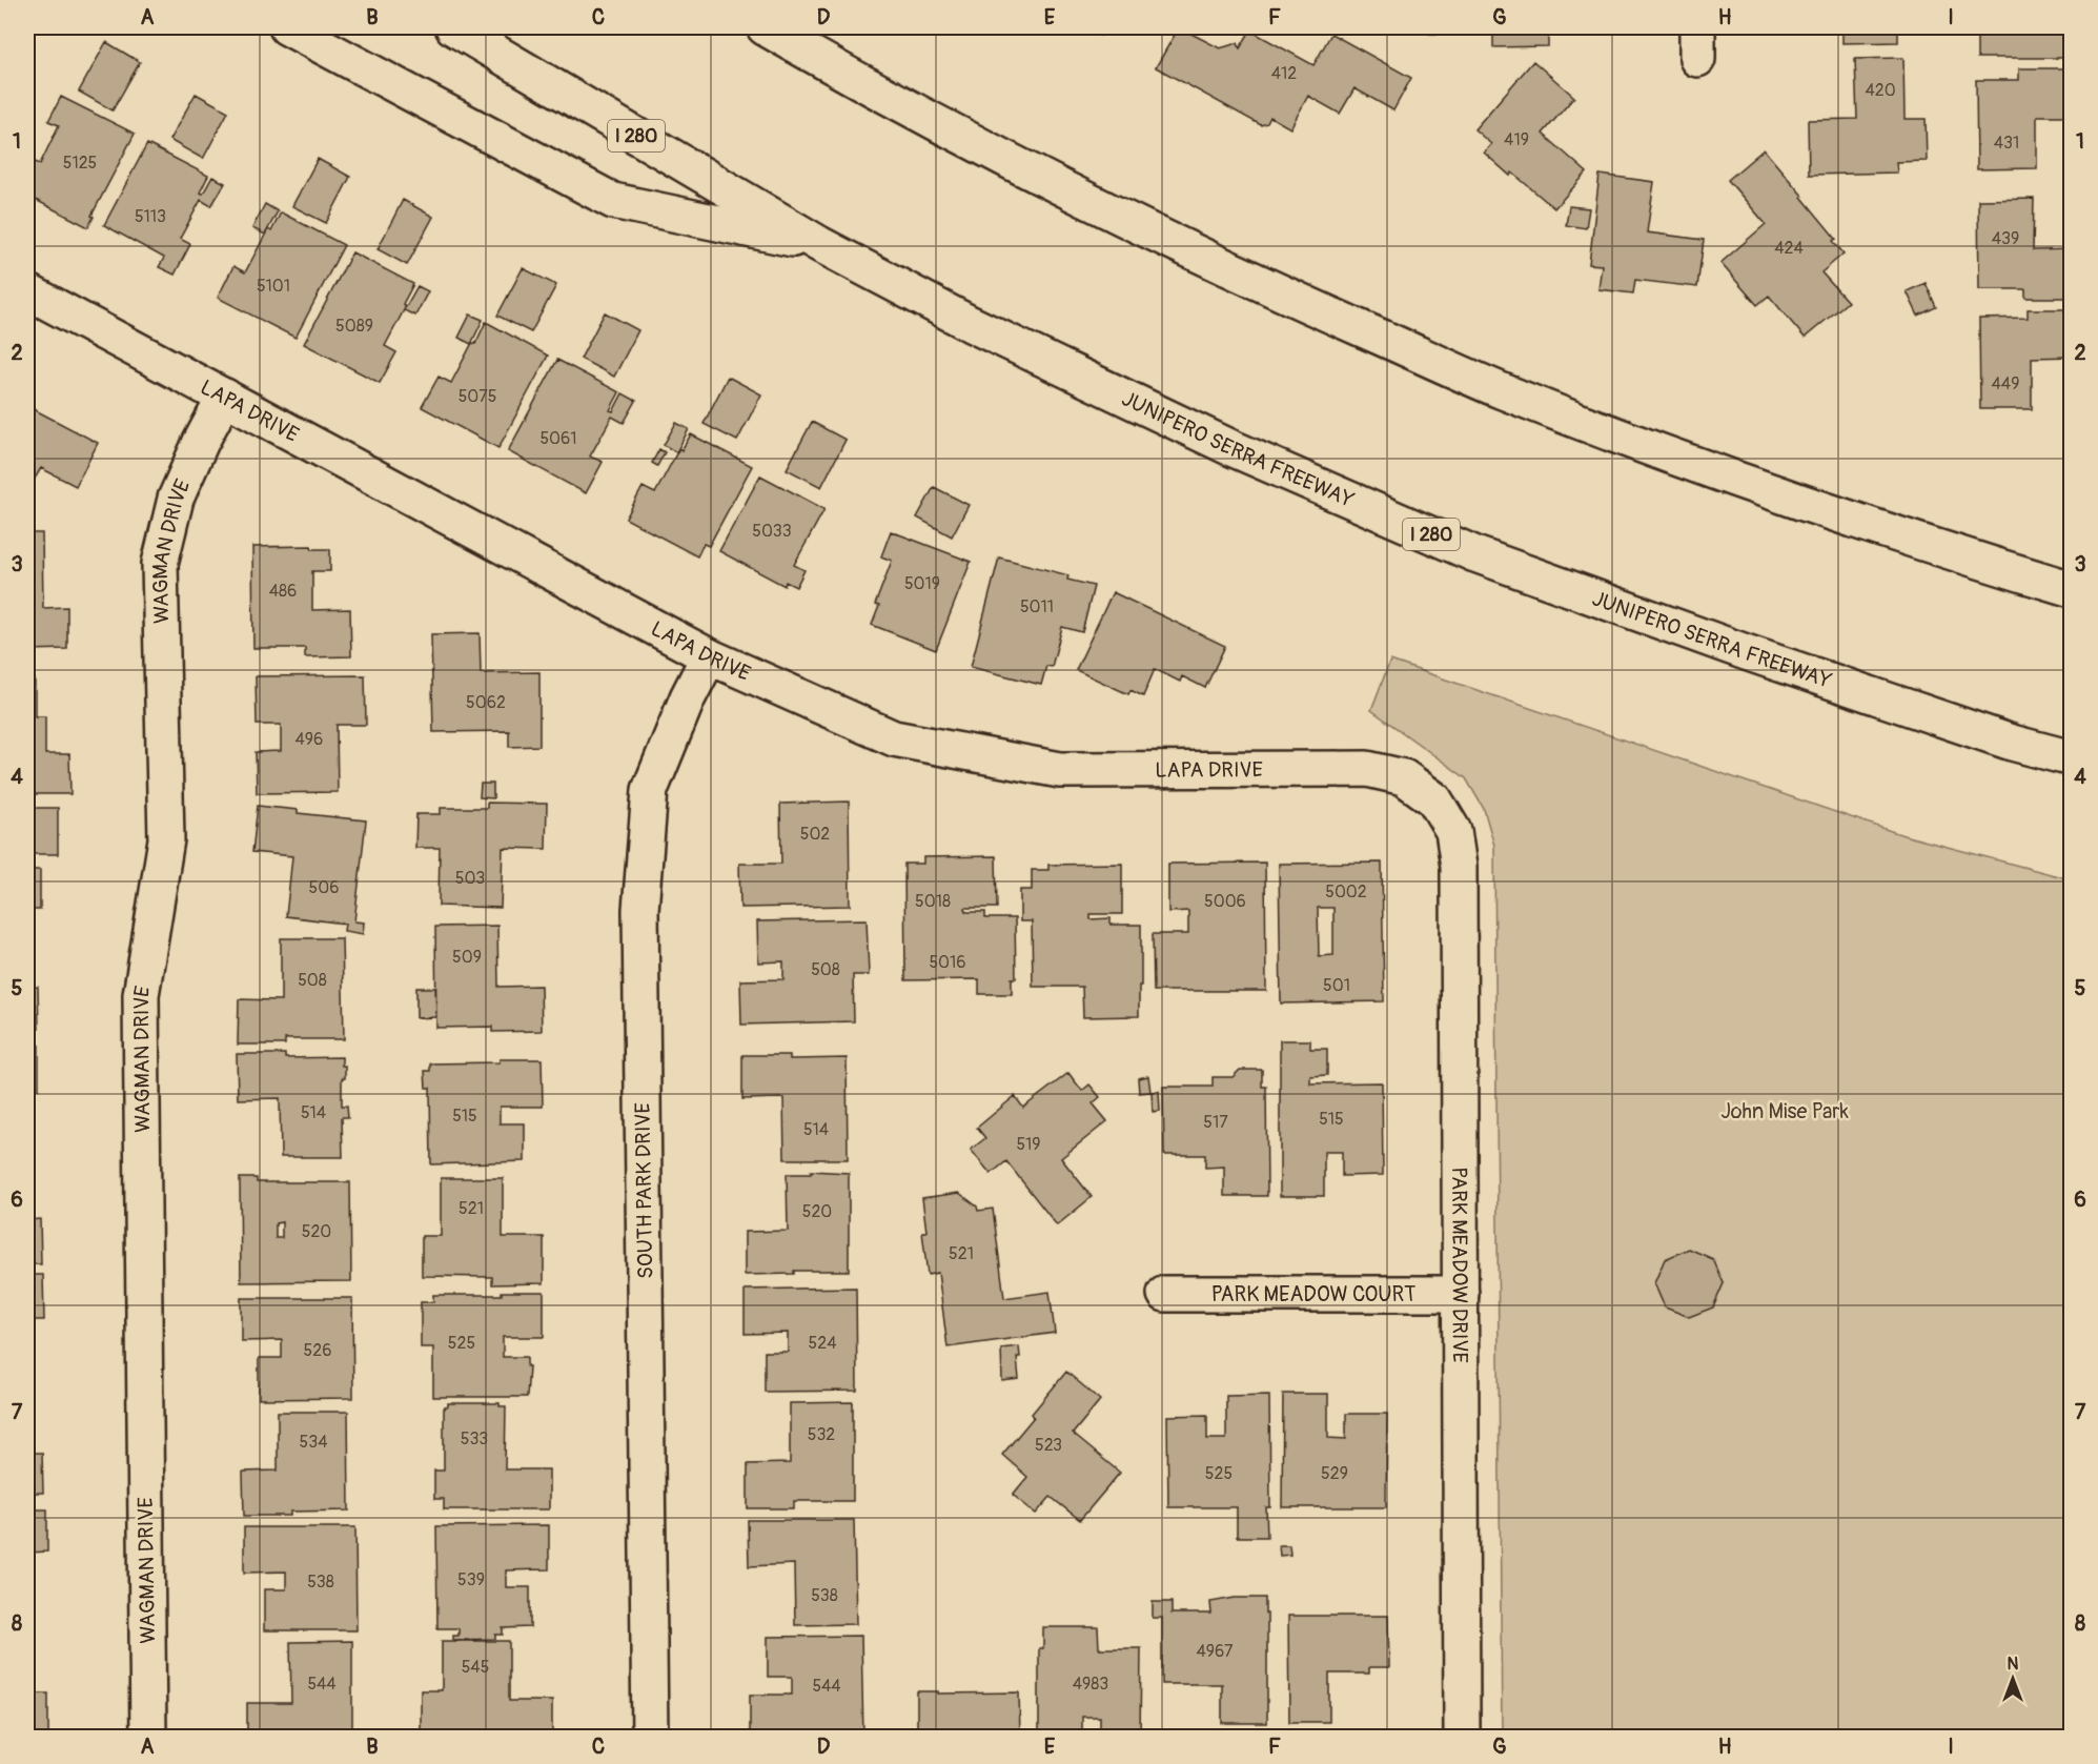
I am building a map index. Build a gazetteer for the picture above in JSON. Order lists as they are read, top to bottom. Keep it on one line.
{"streets":{"main road":["I 280","LAPA DRIVE","JUNIPERO SERRA FREEWAY","WAGMAN DRIVE","SOUTH PARK DRIVE","PARK MEADOW DRIVE","PARK MEADOW COURT"]},"crossings":[["LAPA DRIVE","WAGMAN DRIVE"],["LAPA DRIVE","SOUTH PARK DRIVE"],["LAPA DRIVE","PARK MEADOW DRIVE"],["PARK MEADOW DRIVE","PARK MEADOW COURT"]],"parks":["John Mise Park"],"house_numbers":["412","420","419","431","5125","5113","439","424","5101","5089","449","5075","5061","5033","5019","486","5011","5062","496","502","503","506","5002","5018","5006","509","5016","508","508","501","514","515","515","517","514","519","521","520","520","521","525","524","526","532","533","534","523","525","529","539","538","538","4967","545","544","4983","544"],"north":"top","grid":{"columns":["A","B","C","D","E","F","G","H","I"],"rows":["1","2","3","4","5","6","7","8"]}}
